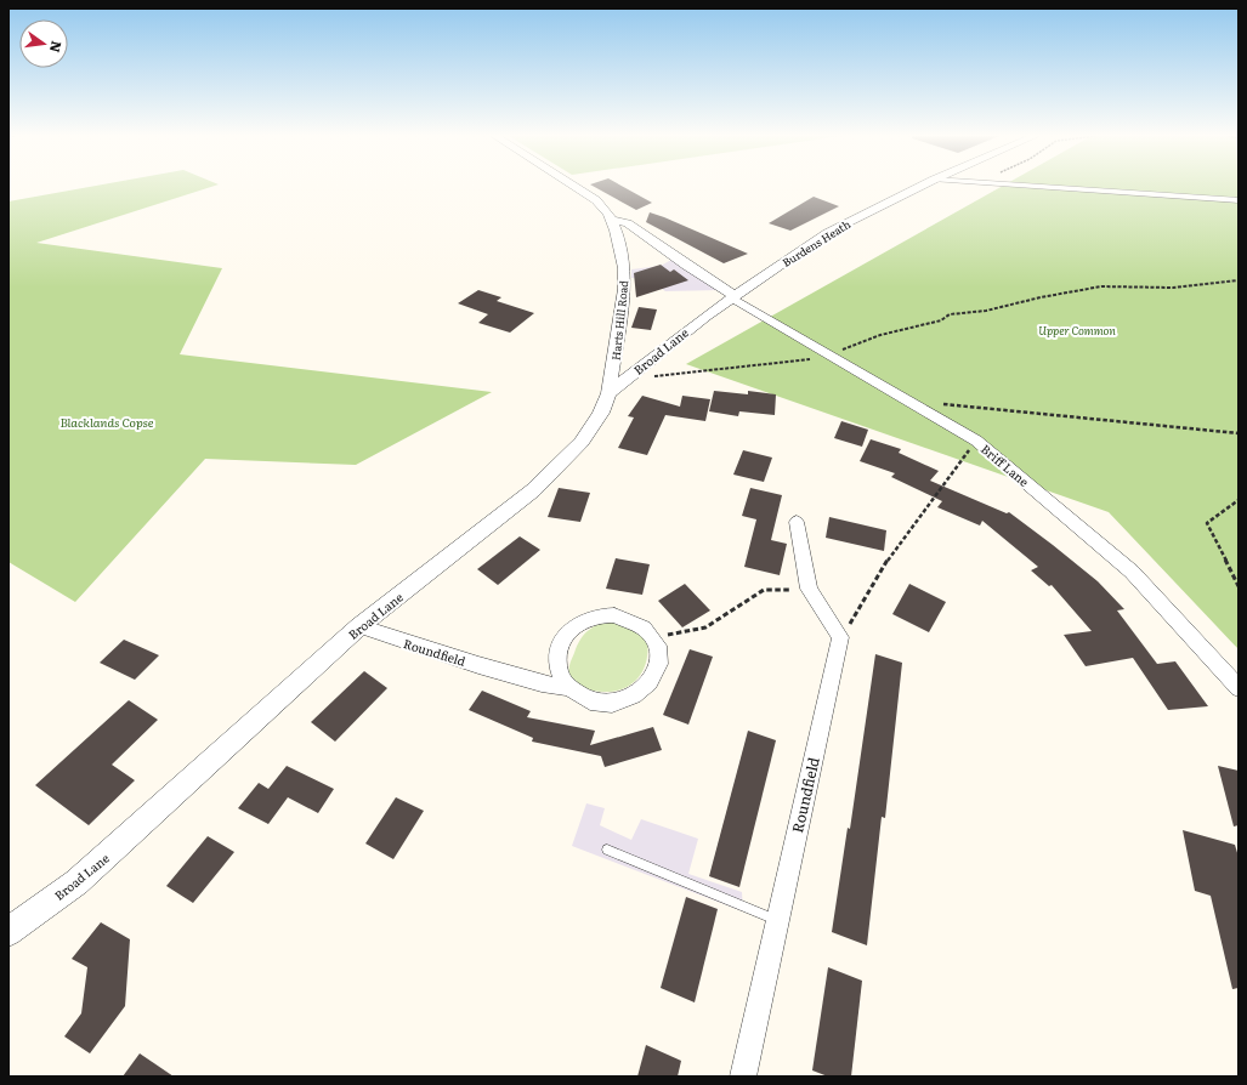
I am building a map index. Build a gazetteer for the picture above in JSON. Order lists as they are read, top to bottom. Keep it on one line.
{"streets":{"street":["Burdens Heath","Harts Hill Road","Broad Lane","Briff Lane","Roundfield"]},"crossings":[["Burdens Heath","Broad Lane"],["Burdens Heath","Briff Lane"],["Harts Hill Road","Broad Lane"],["Broad Lane","Briff Lane"],["Broad Lane","Roundfield"]],"parks":["Upper Common","Blacklands Copse"],"north":"right"}
